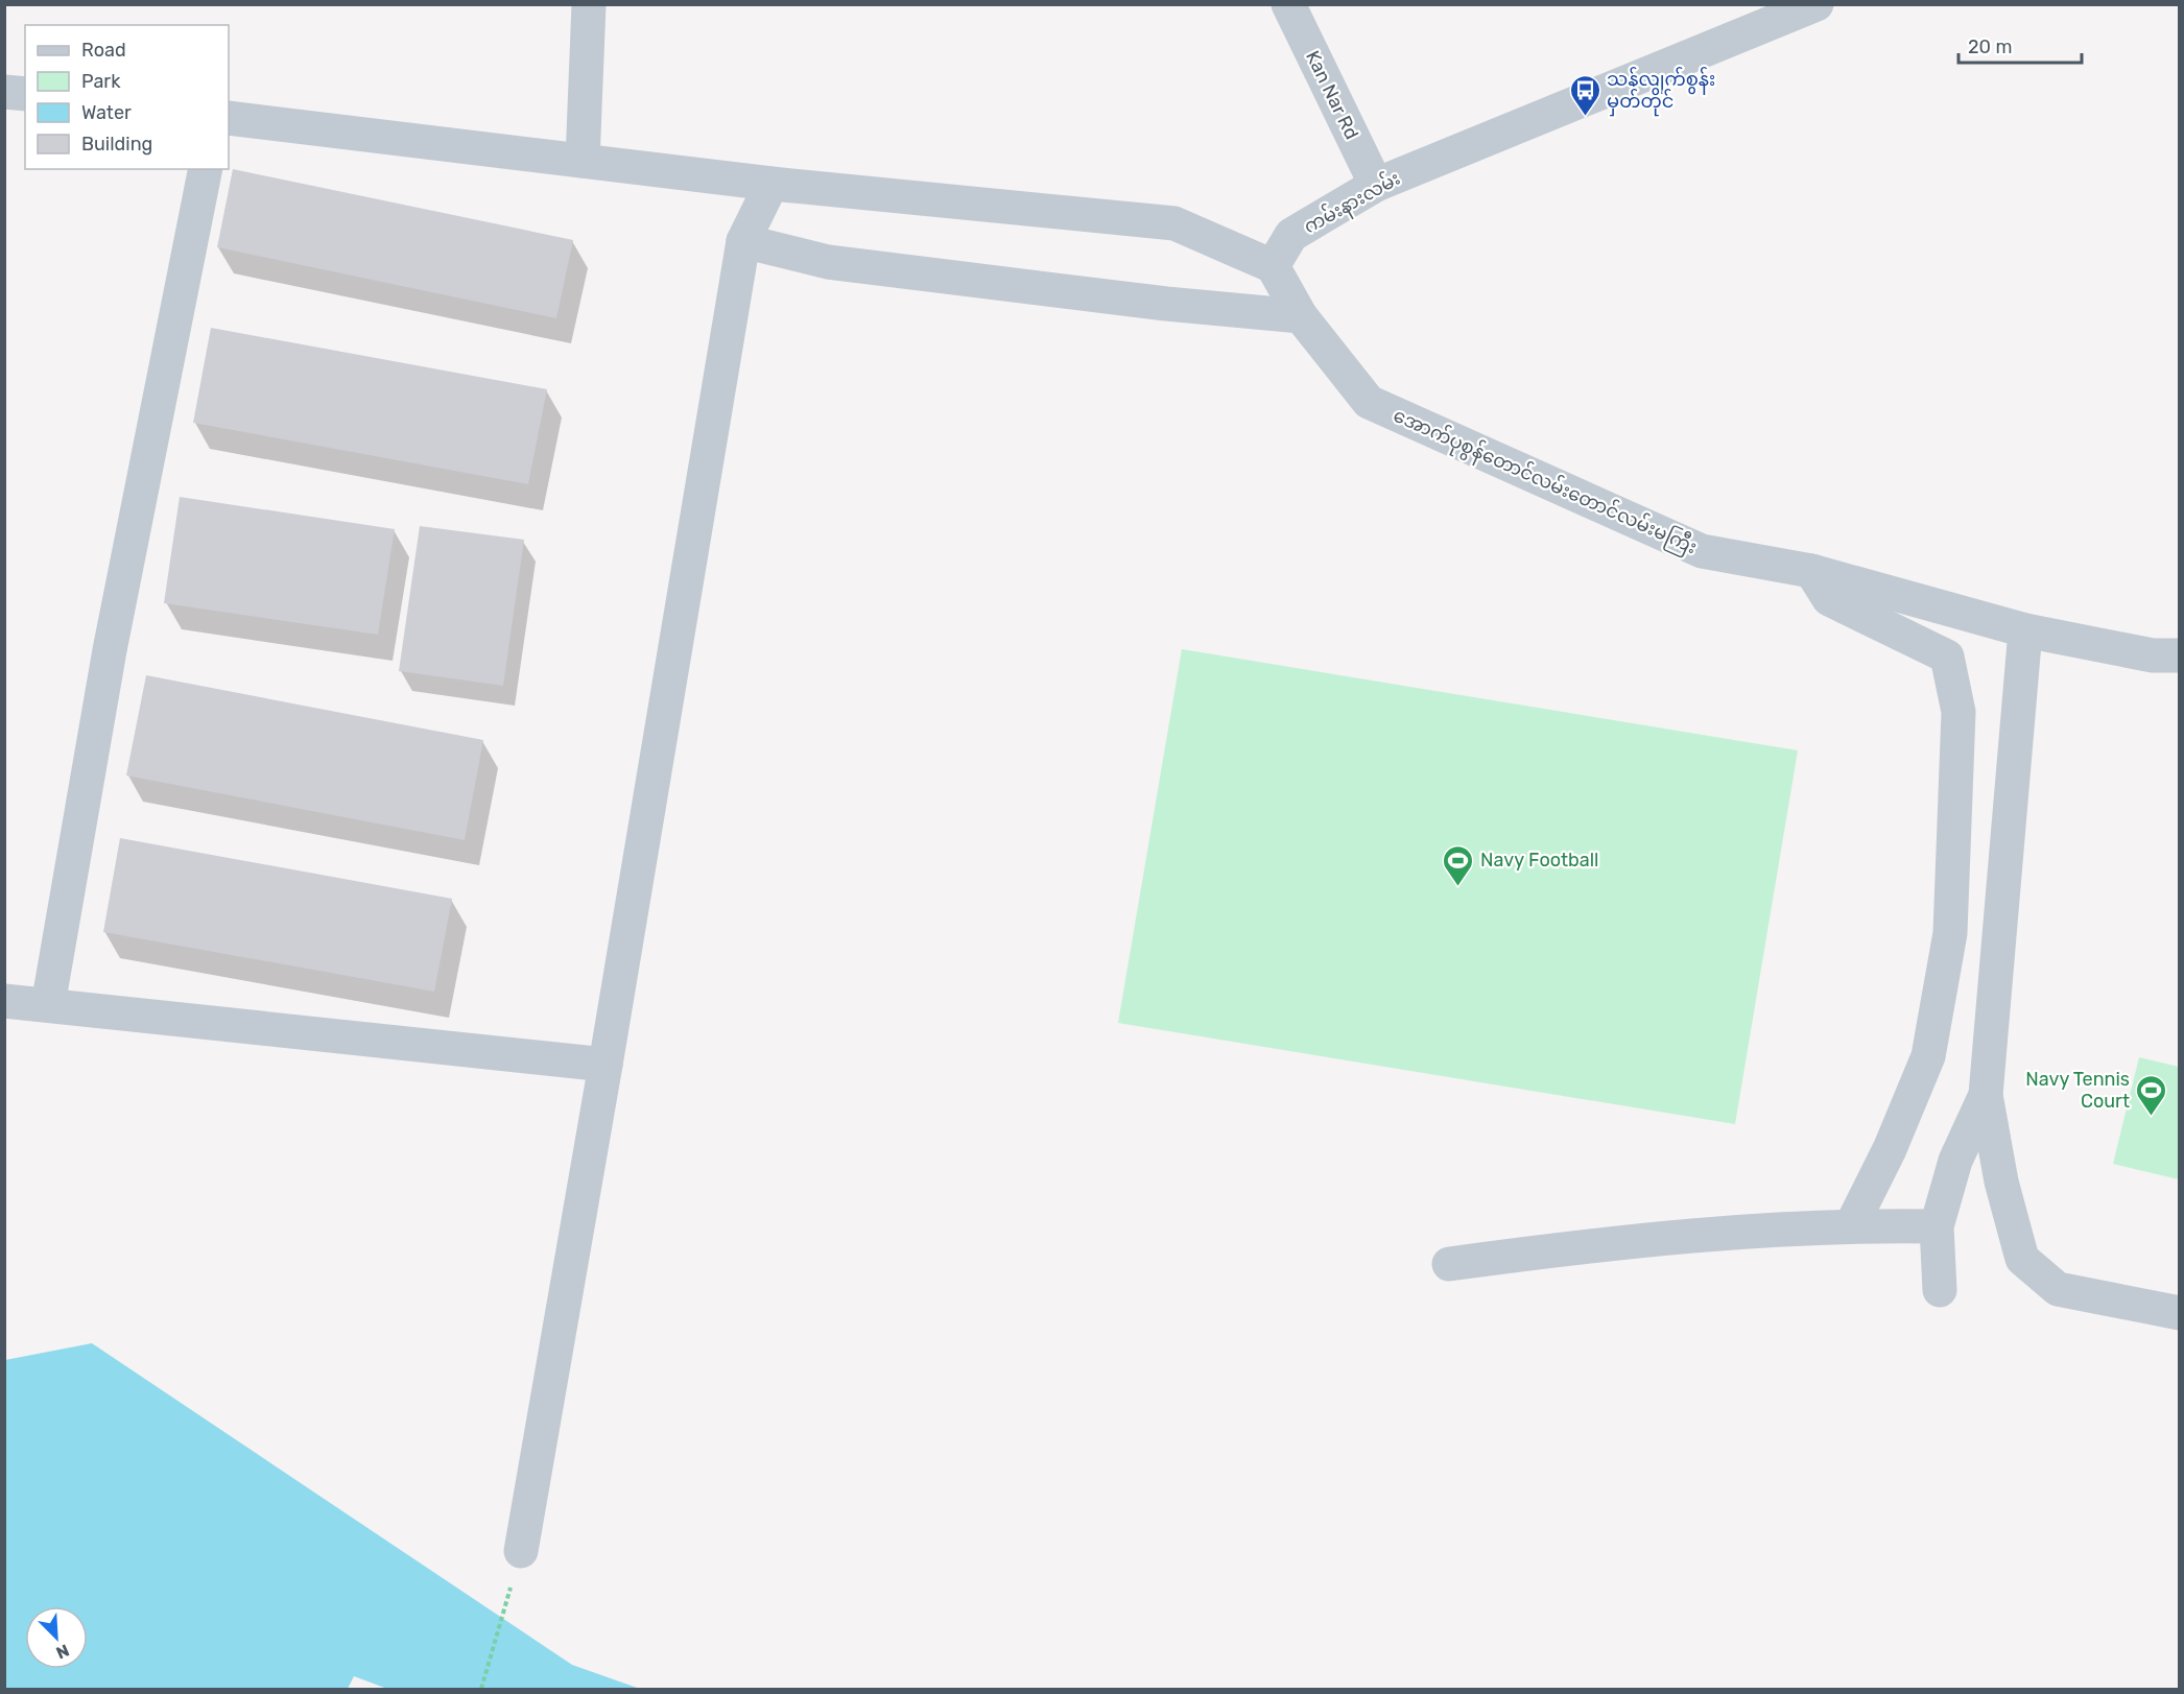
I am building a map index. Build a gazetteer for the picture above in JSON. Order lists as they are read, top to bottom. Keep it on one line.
{"streets":{"street":["Kan Nar Rd","ကမ်းနားလမ်း","အောက်ပုစွန်တောင်လမ်းတောင်လမ်းမကြီး"]},"crossings":[["Kan Nar Rd","ကမ်းနားလမ်း"],["ကမ်းနားလမ်း","အောက်ပုစွန်တောင်လမ်းတောင်လမ်းမကြီး"]],"places":{"bus stop":["သန်လျက်စွန်း မှတ်တိုင်"],"sports":["Navy Football","Navy Tennis Court"]},"legend":["Road","Park","Water","Building"],"scale_bar":"20 m","north":"bottom right"}
